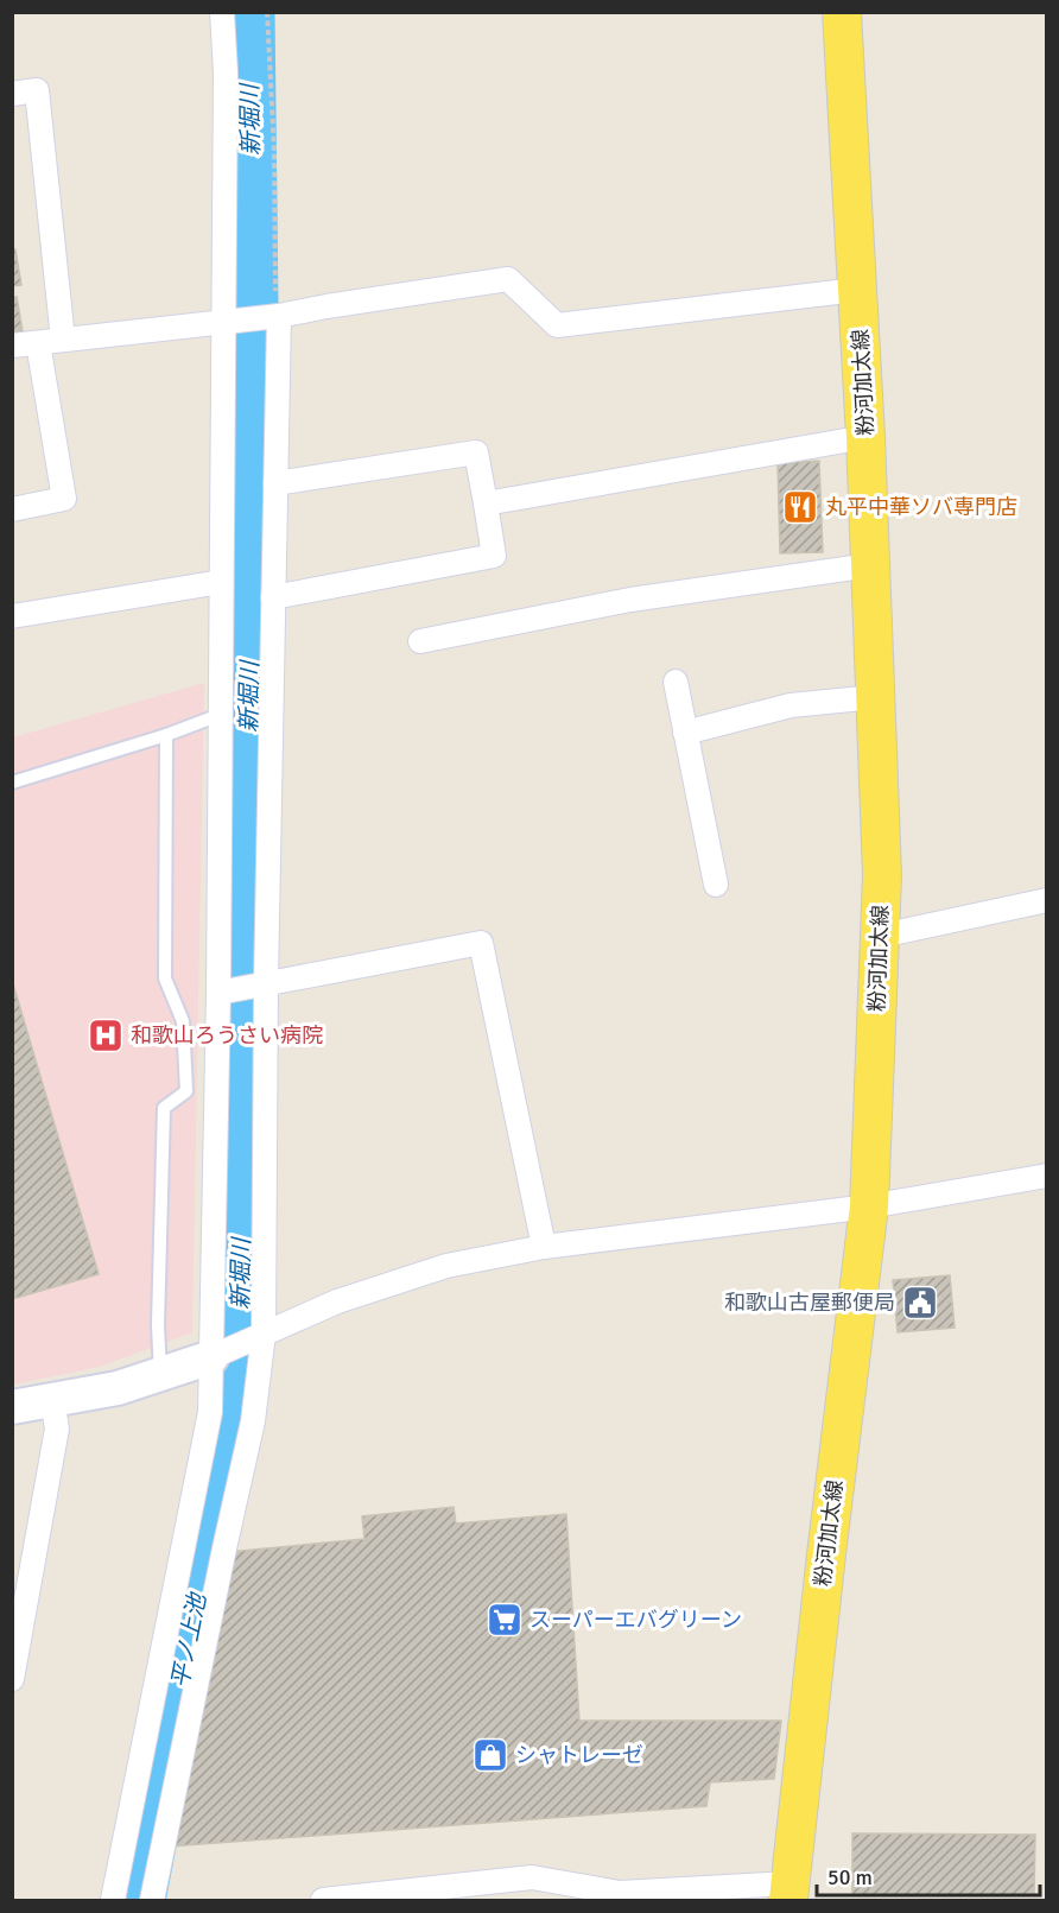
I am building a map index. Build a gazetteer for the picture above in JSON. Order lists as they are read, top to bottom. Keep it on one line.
{"streets":{"main road":["粉河加太線"]},"water":["新堀川","平ノ上池"],"places":{"restaurant":["丸平中華ソバ専門店"],"hospital":["和歌山ろうさい病院"],"public building":["和歌山古屋郵便局"],"supermarket":["スーパーエバグリーン"],"shop":["シャトレーゼ"]},"scale_bar":"50 m"}
